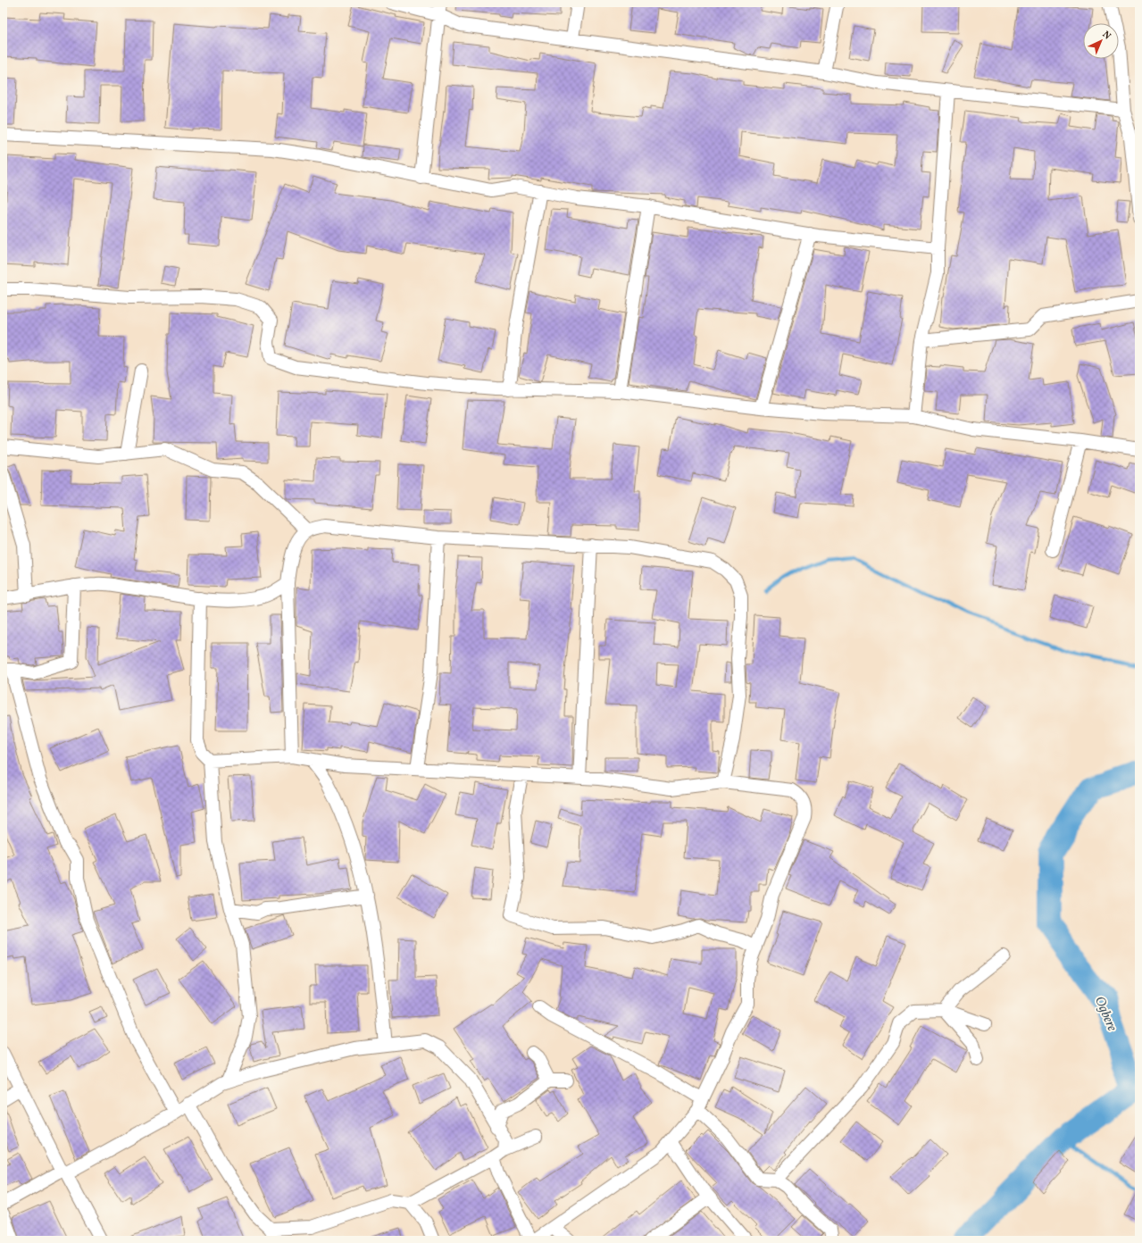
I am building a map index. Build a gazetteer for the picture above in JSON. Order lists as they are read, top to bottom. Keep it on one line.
{"water":["Ogbere"],"north":"top right"}
